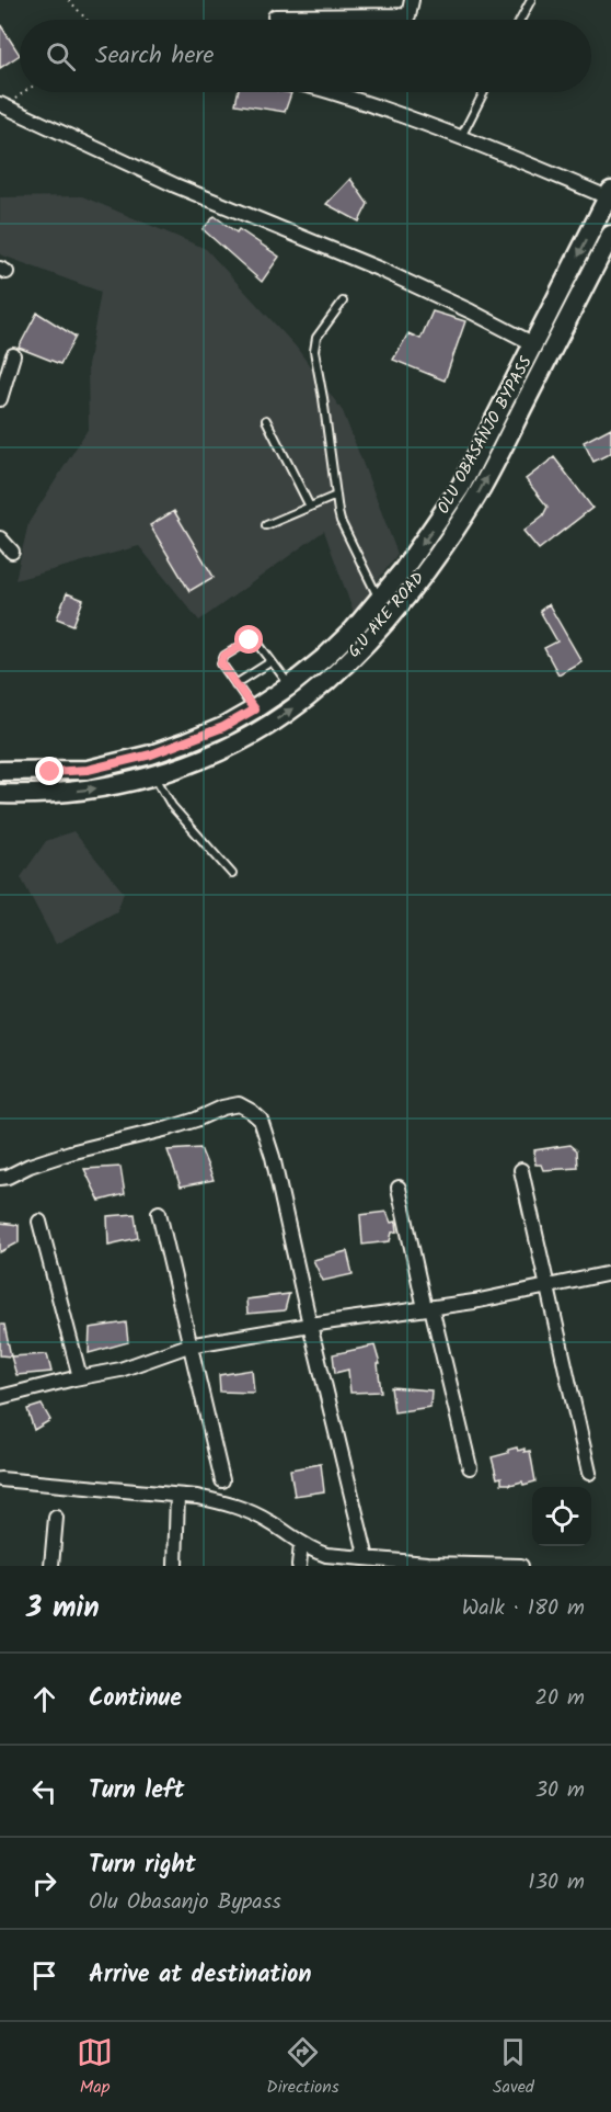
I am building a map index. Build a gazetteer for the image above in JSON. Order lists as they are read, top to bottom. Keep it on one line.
{"streets":{"main road":["OLU OBASANJO BYPASS","G.U AKE ROAD"]},"one_way":["OLU OBASANJO BYPASS","G.U AKE ROAD"],"page":{"search":"Search here","heading":["3 min","Walk · 180 m"],"list":[["Continue","20 m"],["Turn left","30 m"],["Turn right","Olu Obasanjo Bypass","130 m"],"Arrive at destination"],"nav":["Map","Directions","Saved"]}}
